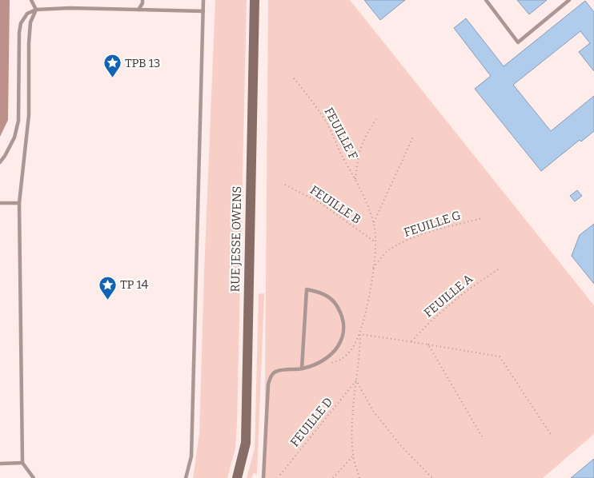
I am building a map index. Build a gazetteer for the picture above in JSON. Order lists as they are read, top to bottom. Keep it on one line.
{"streets":{"main road":["RUE JESSE OWENS"],"path":["FEUILLE F","FEUILLE B","FEUILLE G","FEUILLE A","FEUILLE D"]},"places":{"place":["TPB 13","TP 14"]}}
